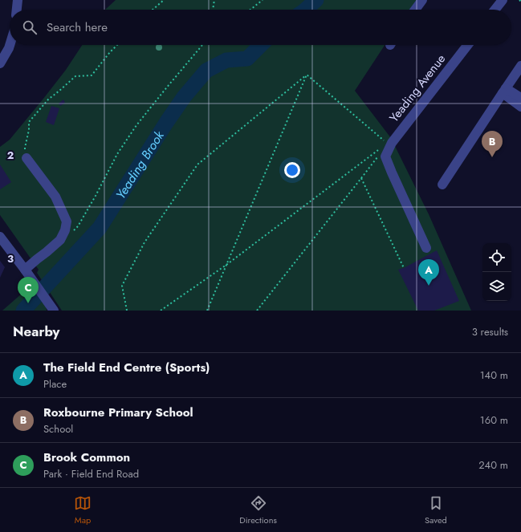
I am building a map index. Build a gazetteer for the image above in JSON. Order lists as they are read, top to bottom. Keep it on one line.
{"streets":{"street":["Yeading Avenue"]},"water":["Yeading Brook"],"page":{"search":"Search here","pins":["B","A","C"],"heading":["Nearby","3 results"],"list":[{"mark":"A","name":"The Field End Centre (Sports)","note":"Place","value":"140 m"},{"mark":"B","name":"Roxbourne Primary School","note":"School","value":"160 m"},{"mark":"C","name":"Brook Common","note":"Park · Field End Road","value":"240 m"}],"nav":["Map","Directions","Saved"]},"grid":{"rows":["2","3"]}}
